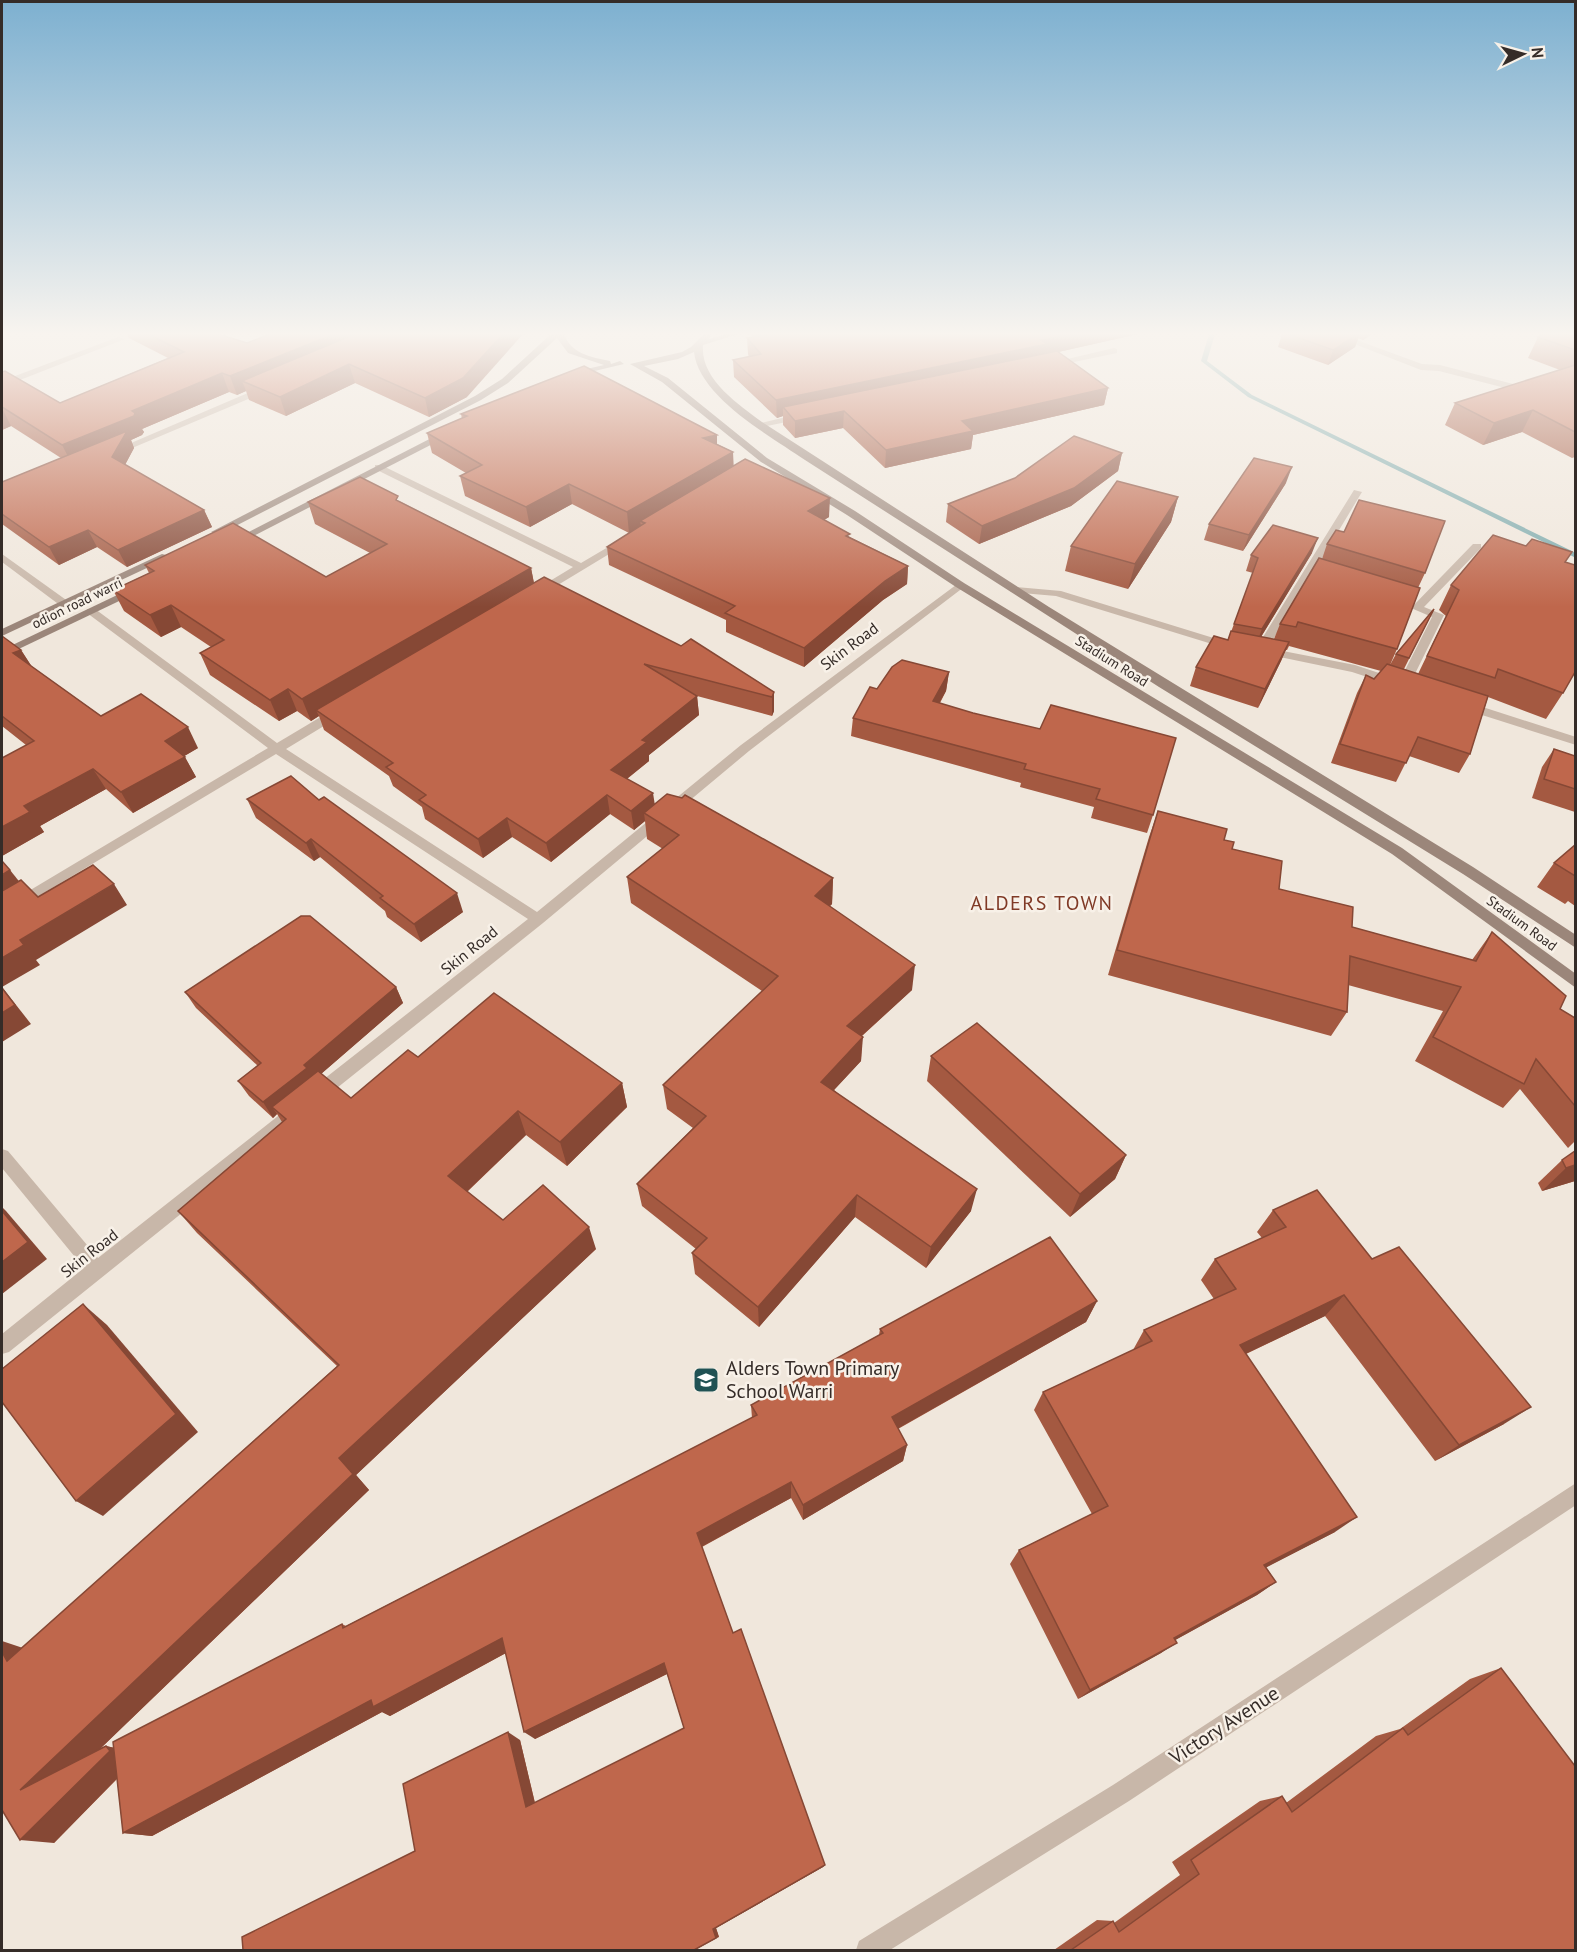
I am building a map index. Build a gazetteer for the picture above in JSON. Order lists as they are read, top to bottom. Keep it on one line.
{"streets":{"main road":["odion road warri","Stadium Road"],"street":["Skin Road","Victory Avenue"]},"crossings":[["Skin Road","Stadium Road"]],"districts":["ALDERS TOWN"],"places":{"school or university":["Alders Town Primary School Warri"]},"north":"right"}
